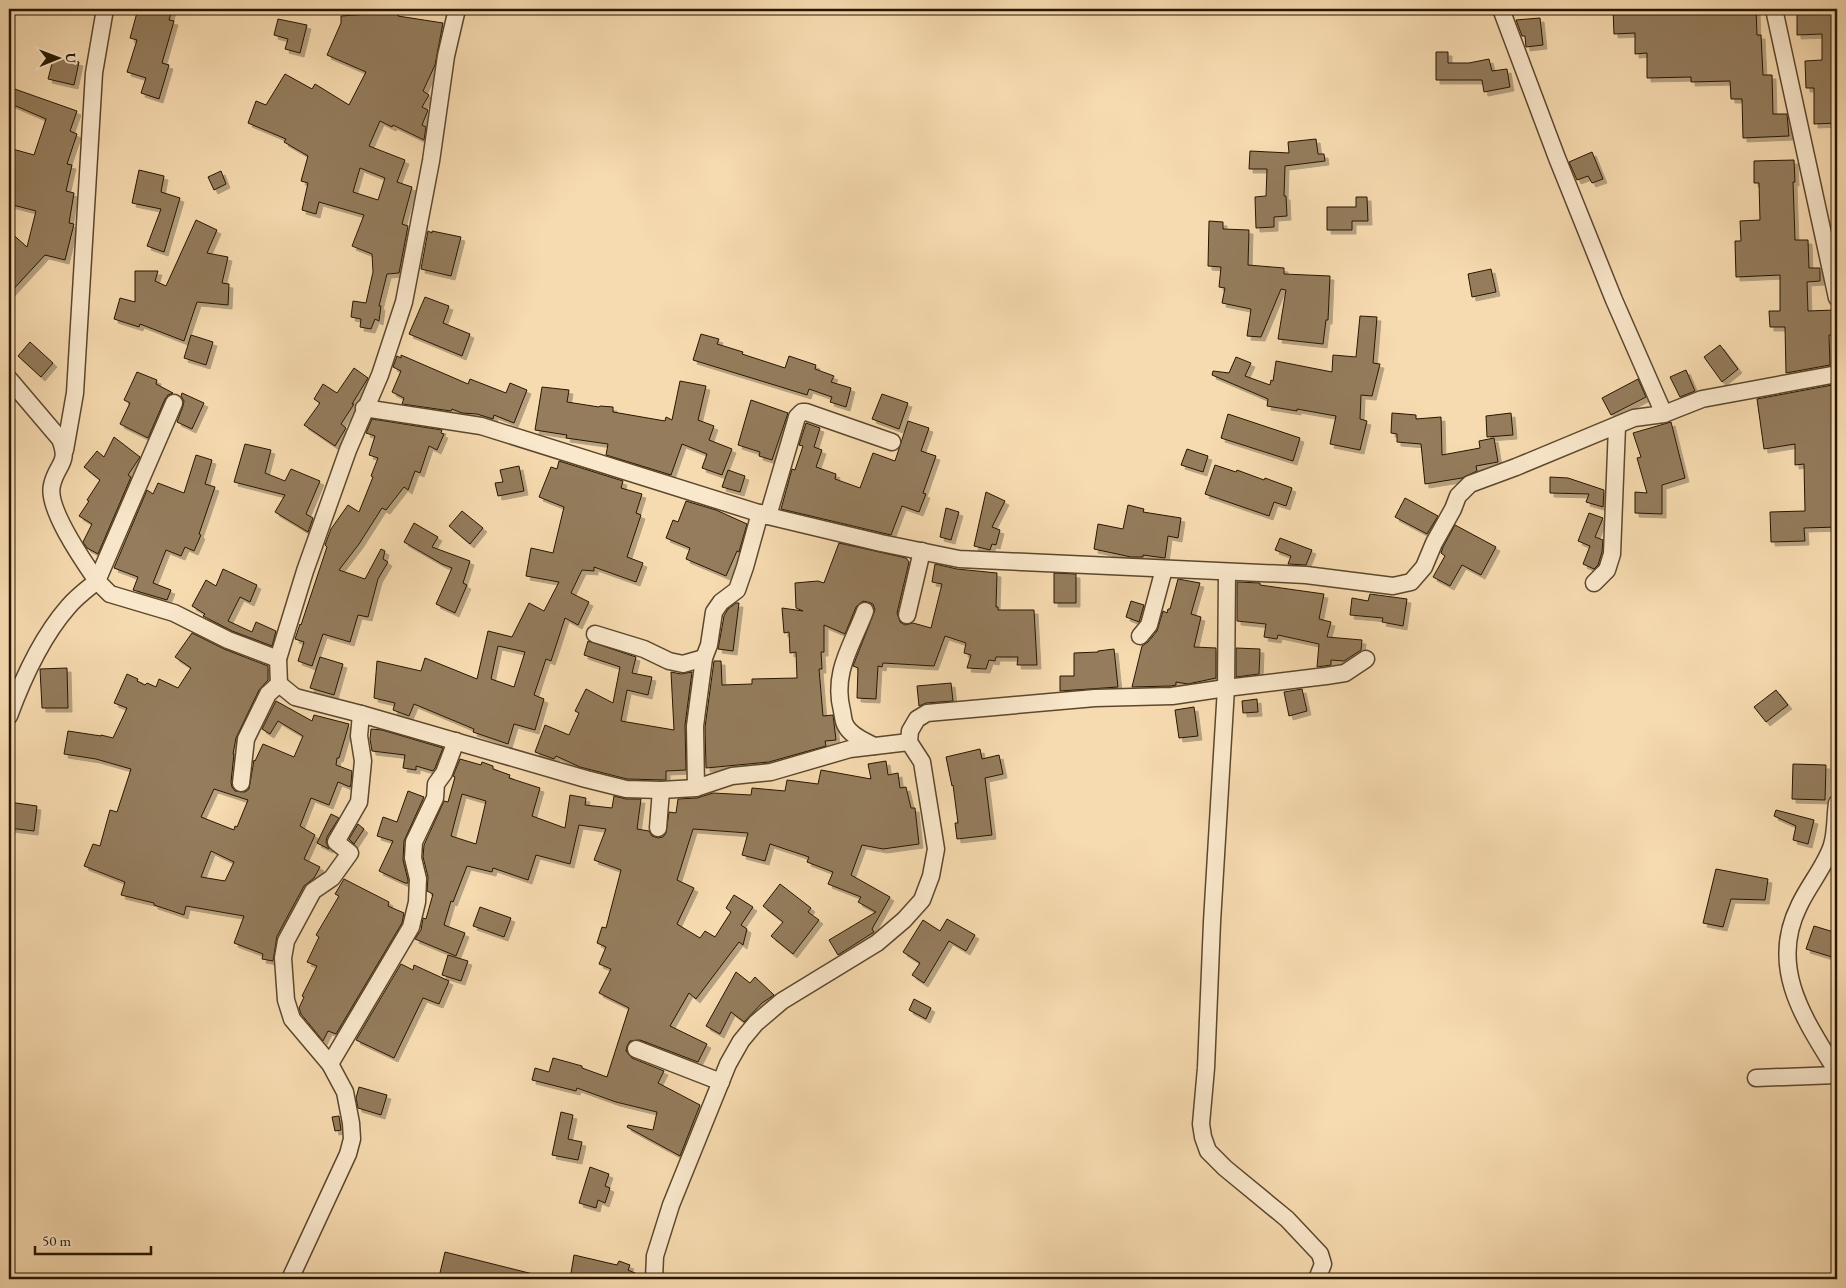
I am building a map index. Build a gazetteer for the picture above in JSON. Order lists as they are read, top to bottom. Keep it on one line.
{"scale_bar":"50 m","north":"right"}
